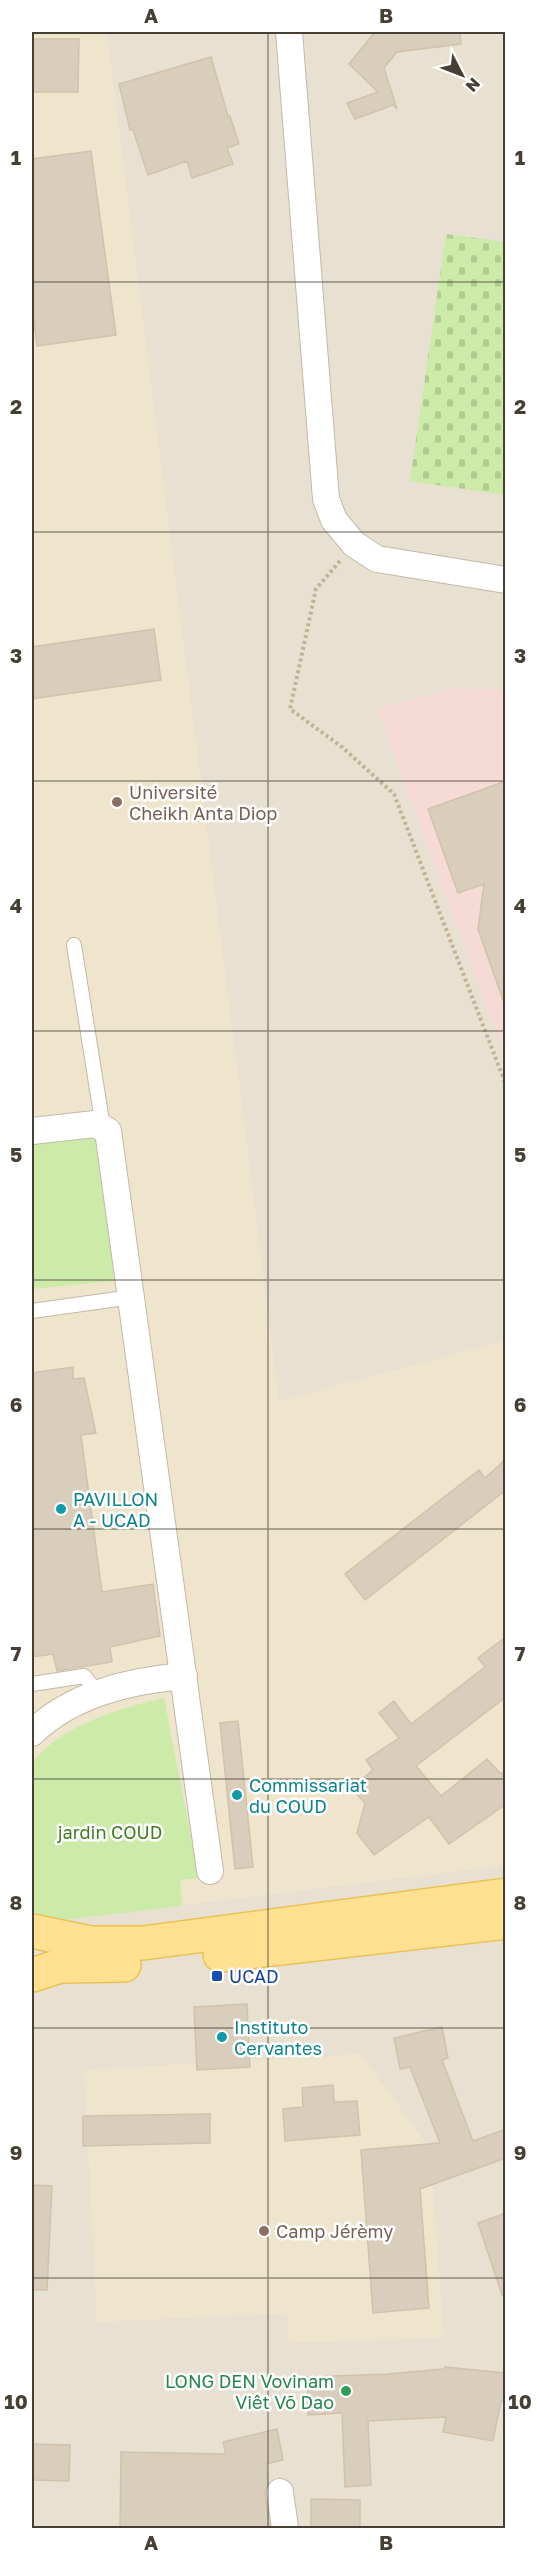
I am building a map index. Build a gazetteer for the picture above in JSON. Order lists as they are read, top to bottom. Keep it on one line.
{"parks":["jardin COUD"],"places":{"other":["Université Cheikh Anta Diop","PAVILLON A - UCAD","Commissariat du COUD","Instituto Cervantes","Camp Jérèmy","LONG DEN Vovinam Viêt Võ Dao"],"transit":["UCAD"]},"north":"bottom right","grid":{"columns":["A","B"],"rows":["1","2","3","4","5","6","7","8","9","10"]}}
